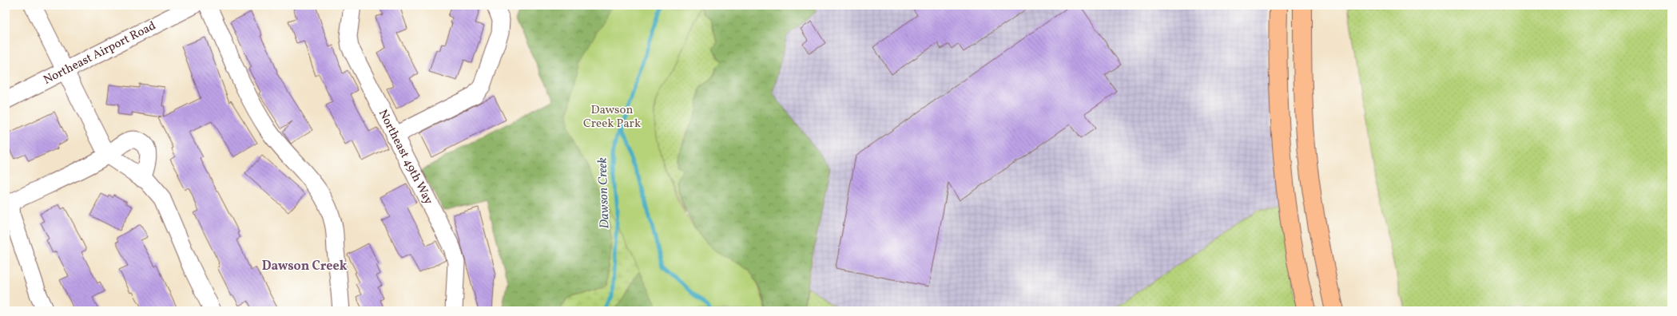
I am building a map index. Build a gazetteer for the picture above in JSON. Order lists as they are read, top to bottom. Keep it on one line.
{"streets":{"street":["Northeast Airport Road","Northeast 49th Way"]},"districts":["Dawson Creek"],"water":["Dawson Creek"],"parks":["Dawson Creek Park"]}
